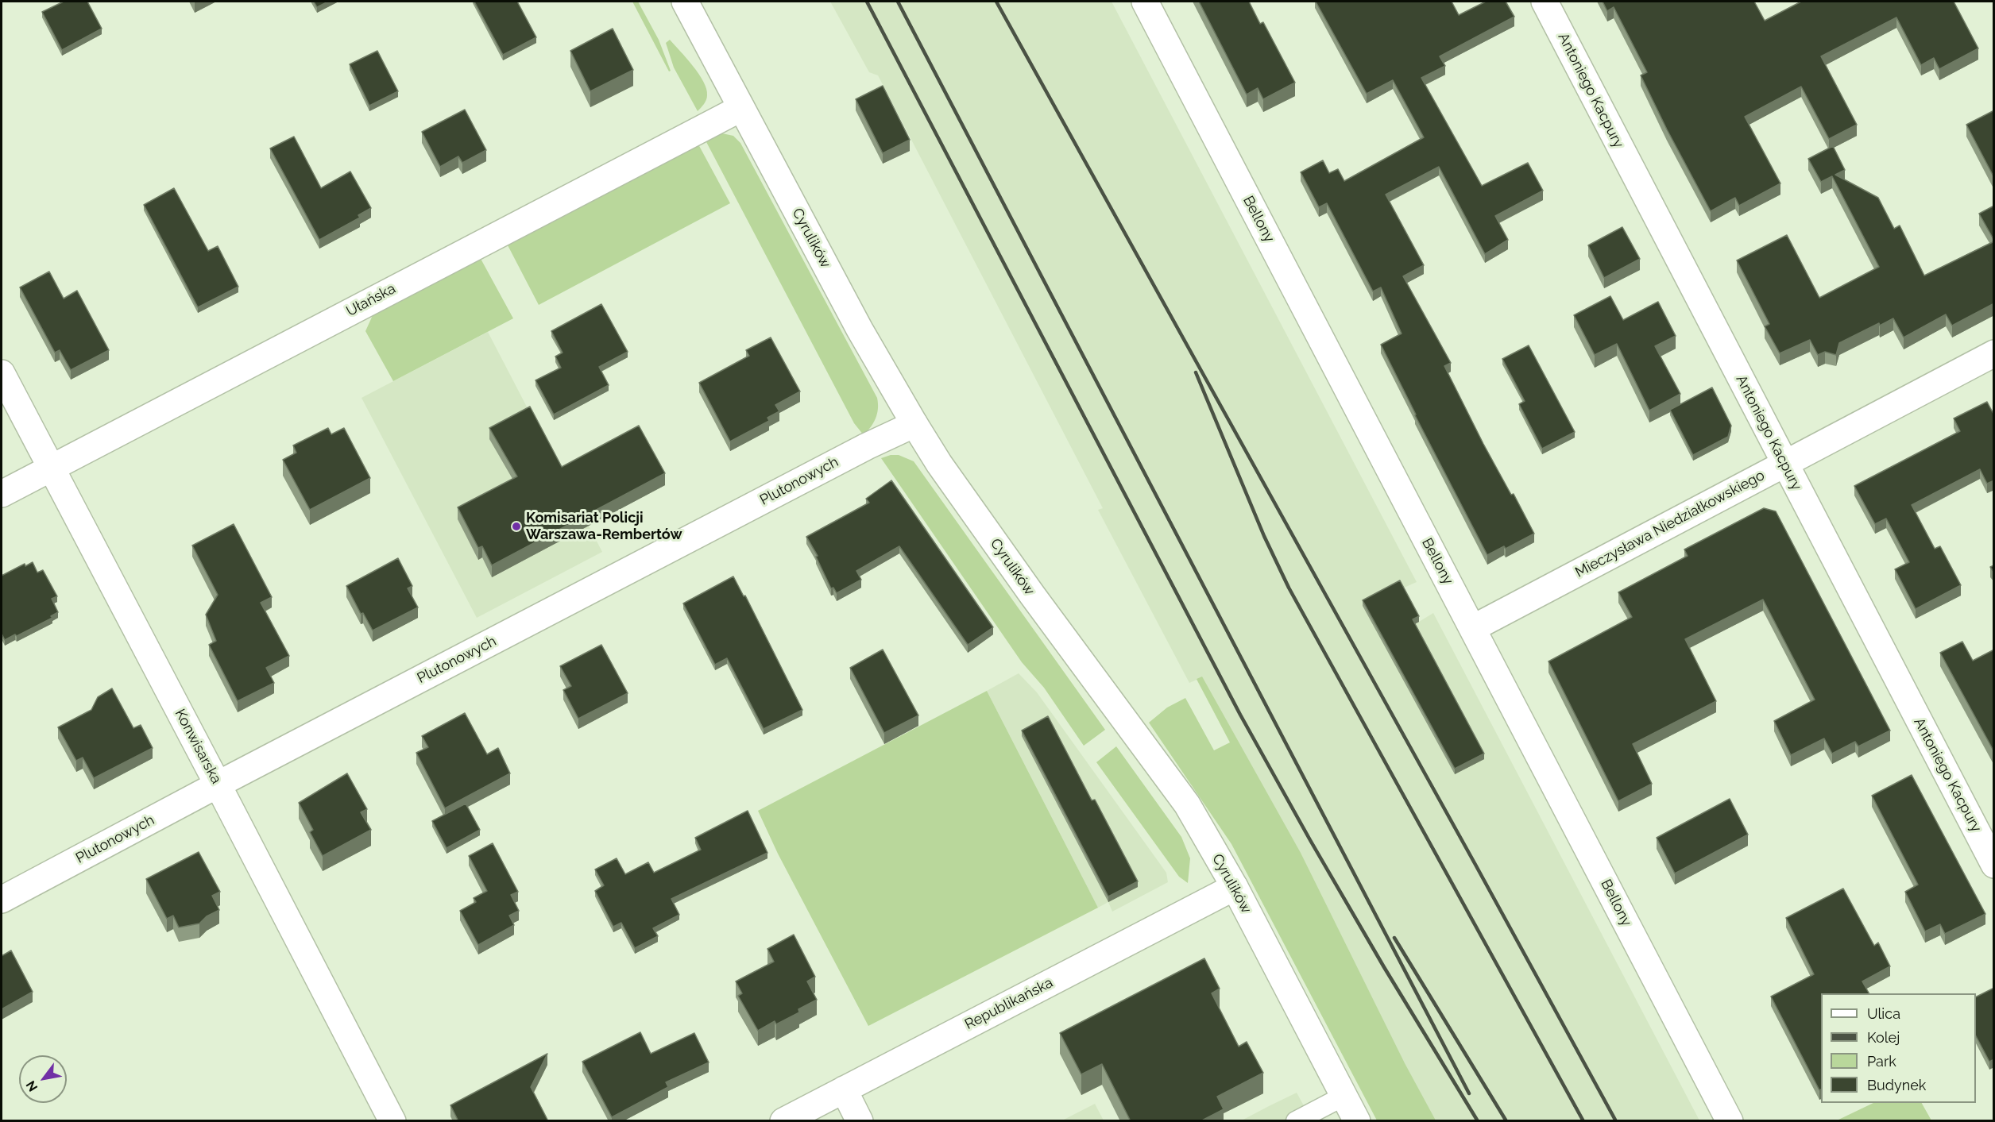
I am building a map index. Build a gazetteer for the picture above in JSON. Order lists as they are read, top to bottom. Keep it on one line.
{"streets":{"street":["Antoniego Kacpury","Bellony","Cyrulików","Ułańska","Plutonowych","Mieczysława Niedziałkowskiego","Konwisarska","Republikańska"]},"crossings":[["Antoniego Kacpury","Mieczysława Niedziałkowskiego"],["Bellony","Mieczysława Niedziałkowskiego"],["Cyrulików","Ułańska"],["Cyrulików","Plutonowych"],["Cyrulików","Republikańska"],["Ułańska","Konwisarska"],["Plutonowych","Konwisarska"]],"places":["Komisariat Policji Warszawa-Rembertów"],"legend":["Ulica","Kolej","Park","Budynek"],"north":"bottom left"}
